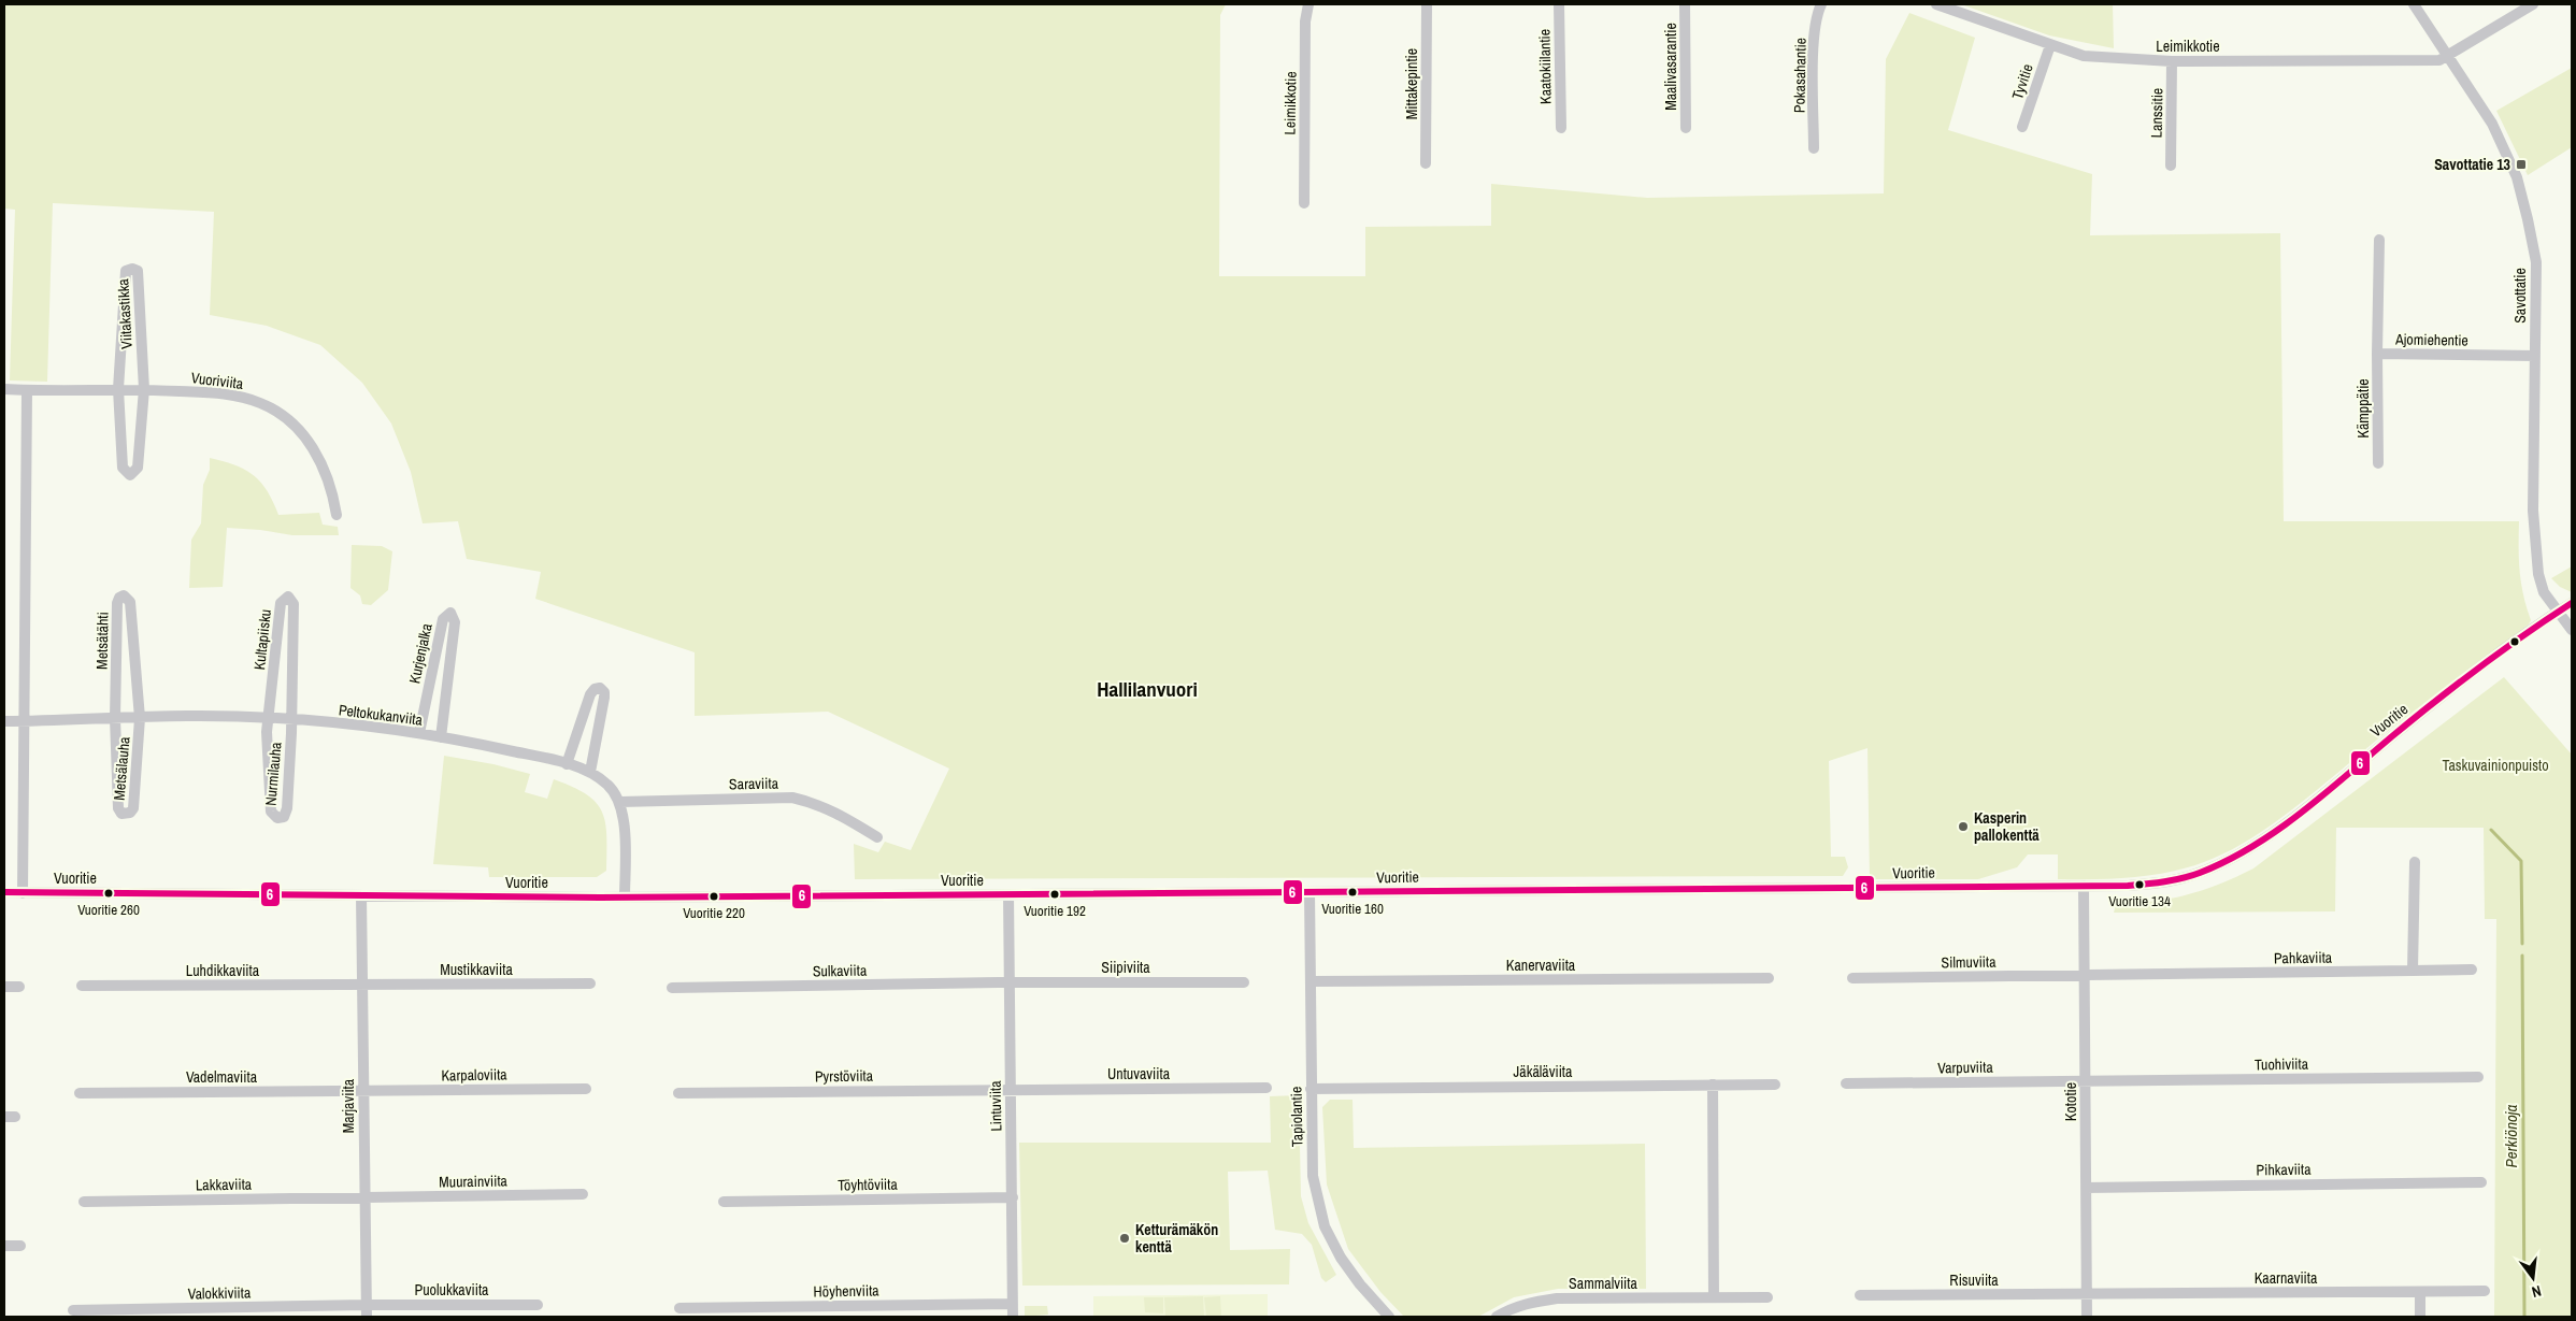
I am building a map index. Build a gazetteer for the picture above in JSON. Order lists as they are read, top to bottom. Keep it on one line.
{"streets":{"street":["Leimikkotie","Kaatokiilantie","Maalivasarantie","Pokasahantie","Tyvitie","Mittakepintie","Lanssitie","Savottatie","Viitakastikka","Ajomiehentie","Vuoriviita","Kämppätie","Kultapiisku","Metsätähti","Kurjenjalka","Peltokukanviita","Vuoritie","Metsälauha","Nurmilauha","Saraviita","Pahkaviita","Silmuviita","Kanervaviita","Siipiviita","Mustikkaviita","Luhdikkaviita","Sulkaviita","Tuohiviita","Varpuviita","Jäkäläviita","Untuvaviita","Karpaloviita","Pyrstöviita","Vadelmaviita","Kototie","Marjaviita","Lintuviita","Tapiolantie","Pihkaviita","Muurainviita","Lakkaviita","Töyhtöviita","Kaarnaviita","Risuviita","Sammalviita","Puolukkaviita","Höyhenviita","Valokkiviita"]},"crossings":[["Leimikkotie","Tyvitie"],["Leimikkotie","Lanssitie"],["Leimikkotie","Savottatie"],["Savottatie","Ajomiehentie"],["Savottatie","Vuoritie"],["Viitakastikka","Vuoriviita"],["Ajomiehentie","Kämppätie"],["Kultapiisku","Peltokukanviita"],["Kultapiisku","Nurmilauha"],["Metsätähti","Peltokukanviita"],["Metsätähti","Metsälauha"],["Kurjenjalka","Peltokukanviita"],["Peltokukanviita","Metsälauha"],["Peltokukanviita","Nurmilauha"],["Peltokukanviita","Saraviita"],["Vuoritie","Kototie"],["Vuoritie","Marjaviita"],["Vuoritie","Lintuviita"],["Vuoritie","Tapiolantie"],["Pahkaviita","Silmuviita"],["Pahkaviita","Kototie"],["Silmuviita","Kototie"],["Kanervaviita","Tapiolantie"],["Siipiviita","Sulkaviita"],["Siipiviita","Lintuviita"],["Mustikkaviita","Luhdikkaviita"],["Mustikkaviita","Marjaviita"],["Luhdikkaviita","Marjaviita"],["Sulkaviita","Lintuviita"],["Tuohiviita","Varpuviita"],["Tuohiviita","Kototie"],["Varpuviita","Kototie"],["Jäkäläviita","Tapiolantie"],["Untuvaviita","Pyrstöviita"],["Untuvaviita","Lintuviita"],["Karpaloviita","Vadelmaviita"],["Karpaloviita","Marjaviita"],["Pyrstöviita","Lintuviita"],["Vadelmaviita","Marjaviita"],["Kototie","Pihkaviita"],["Kototie","Kaarnaviita"],["Kototie","Risuviita"],["Marjaviita","Muurainviita"],["Marjaviita","Lakkaviita"],["Marjaviita","Puolukkaviita"],["Marjaviita","Valokkiviita"],["Lintuviita","Töyhtöviita"],["Lintuviita","Höyhenviita"],["Muurainviita","Lakkaviita"],["Kaarnaviita","Risuviita"],["Puolukkaviita","Valokkiviita"]],"districts":["Hallilanvuori"],"water":["Perkiönoja"],"parks":["Taskuvainionpuisto"],"places":{"transit":["Savottatie 13"],"other":["Kasperin pallokenttä","Vuoritie 134","Vuoritie 160","Vuoritie 260","Vuoritie 192","Vuoritie 220","Ketturämäkön kenttä"]},"lines":["transit line 6"],"north":"bottom"}
